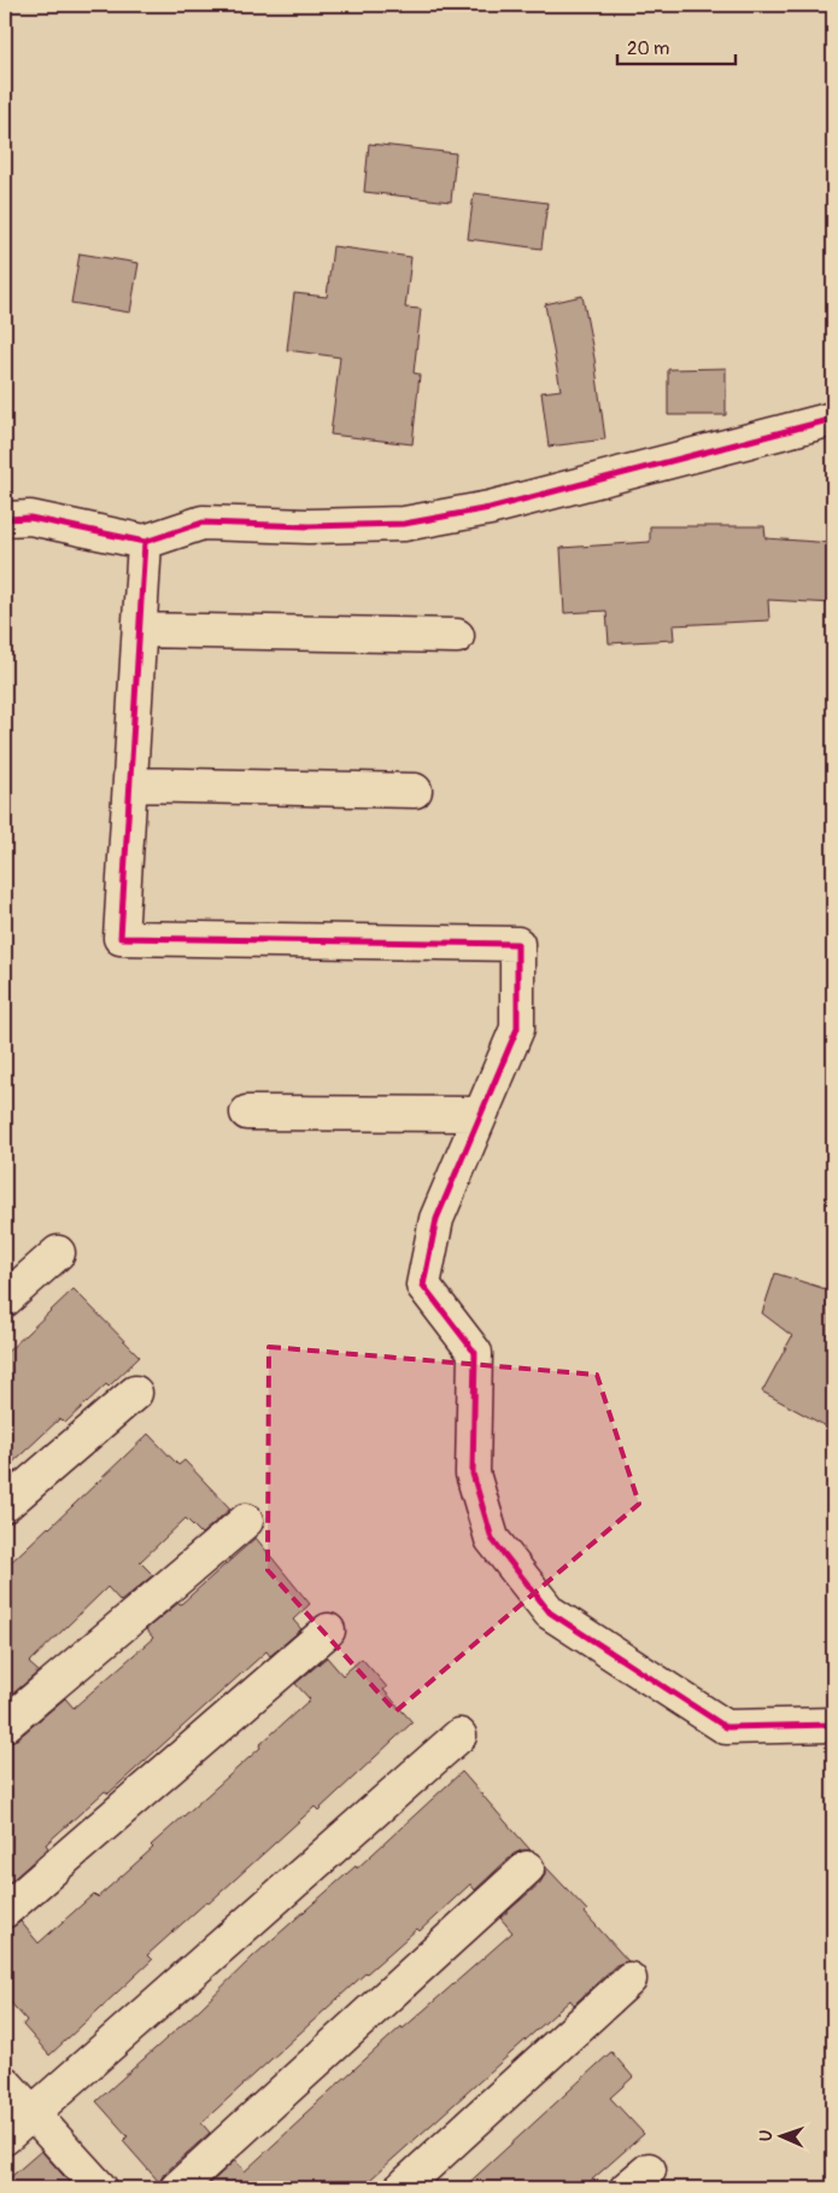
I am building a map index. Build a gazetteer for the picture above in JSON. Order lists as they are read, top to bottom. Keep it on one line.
{"scale_bar":"20 m","north":"left"}
